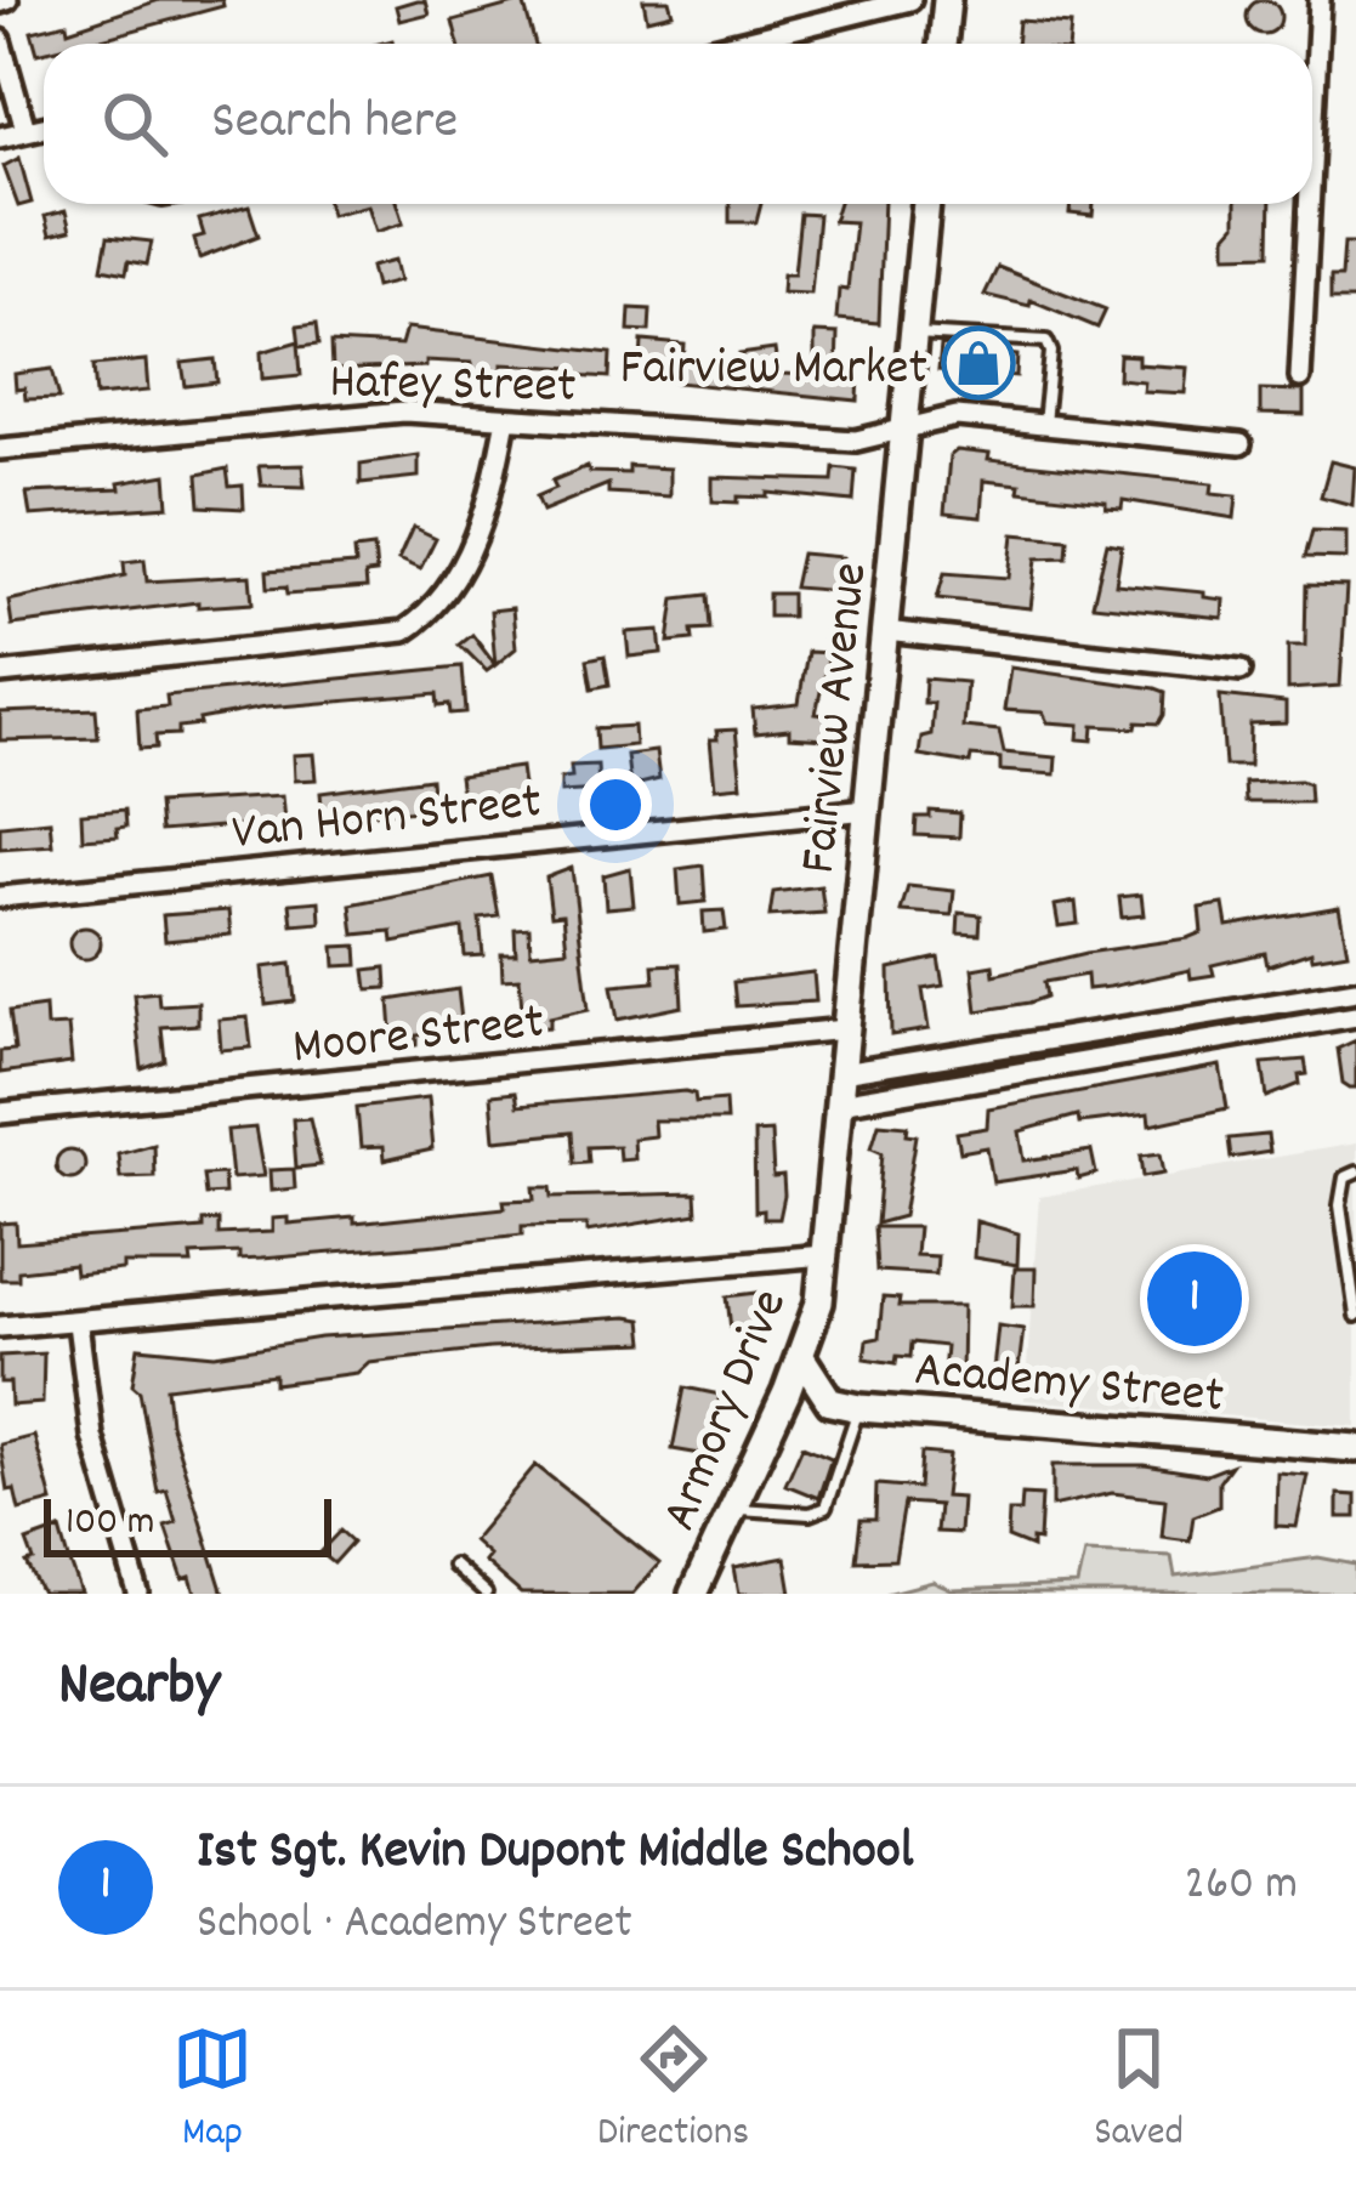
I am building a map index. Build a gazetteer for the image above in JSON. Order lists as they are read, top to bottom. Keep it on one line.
{"streets":{"main road":["Fairview Avenue","Academy Street","Armory Drive"],"street":["Hafey Street","Van Horn Street","Moore Street"]},"crossings":[["Hafey Street","Fairview Avenue"],["Fairview Avenue","Van Horn Street"],["Fairview Avenue","Moore Street"],["Fairview Avenue","Armory Drive"],["Academy Street","Armory Drive"]],"places":{"shop":["Fairview Market"]},"scale_bar":"100 m","page":{"search":"Search here","pins":"1","scale":"100 m","heading":"Nearby","list":[{"mark":"1","name":"Ist Sgt. Kevin Dupont Middle School","note":"School · Academy Street","value":"260 m"}],"nav":["Map","Directions","Saved"]}}
